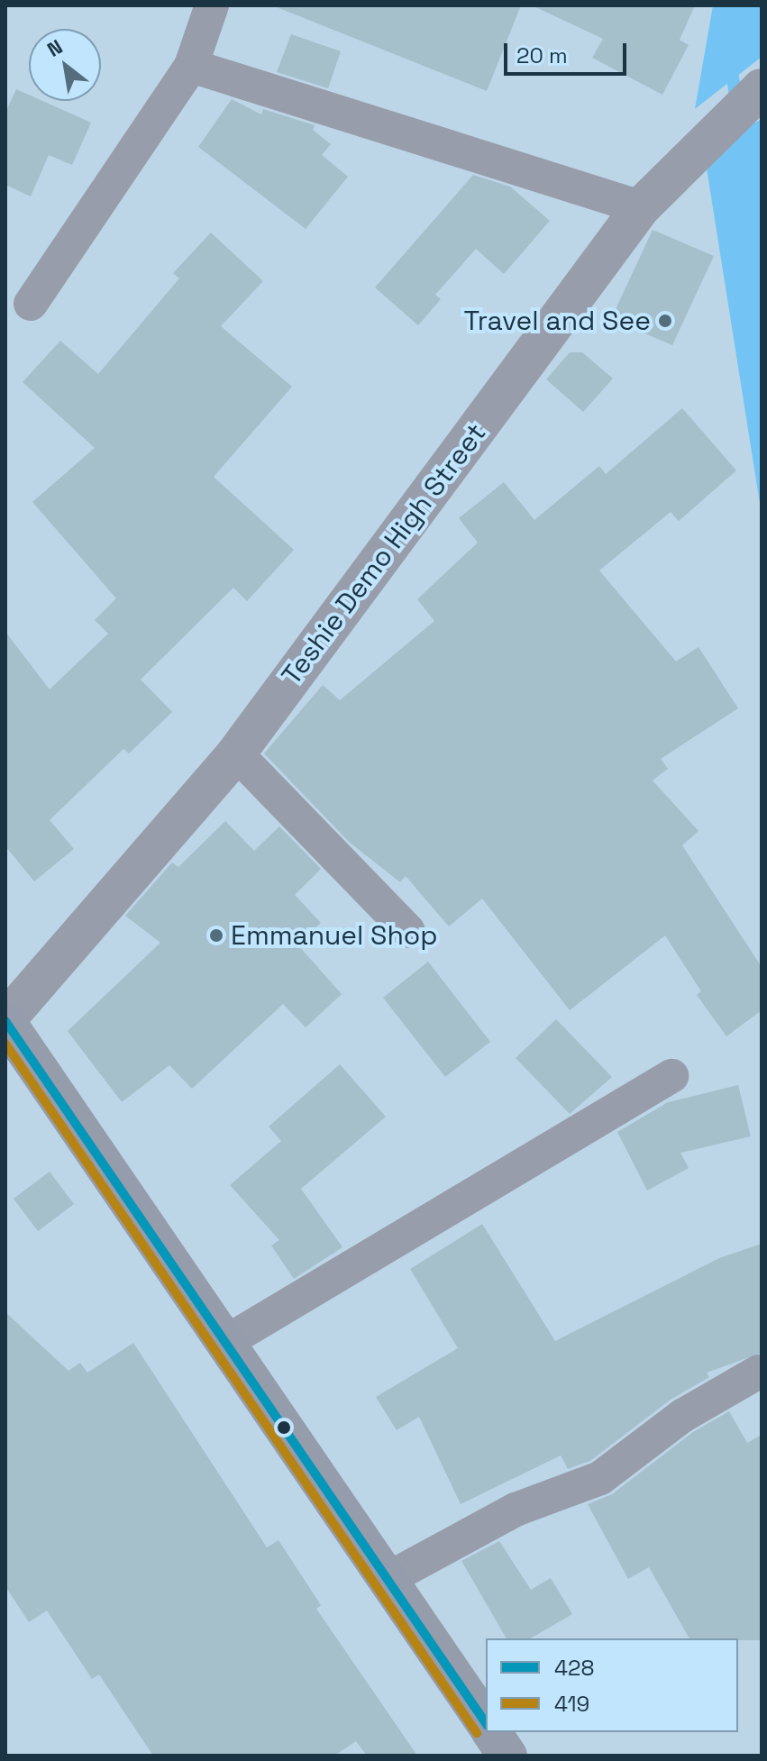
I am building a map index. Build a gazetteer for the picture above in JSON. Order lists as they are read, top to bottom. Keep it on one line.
{"streets":{"street":["Teshie Demo High Street"]},"places":["Travel and See","Emmanuel Shop"],"lines":["transit line 428","transit line 419"],"legend":["428","419"],"scale_bar":"20 m","north":"top left"}
